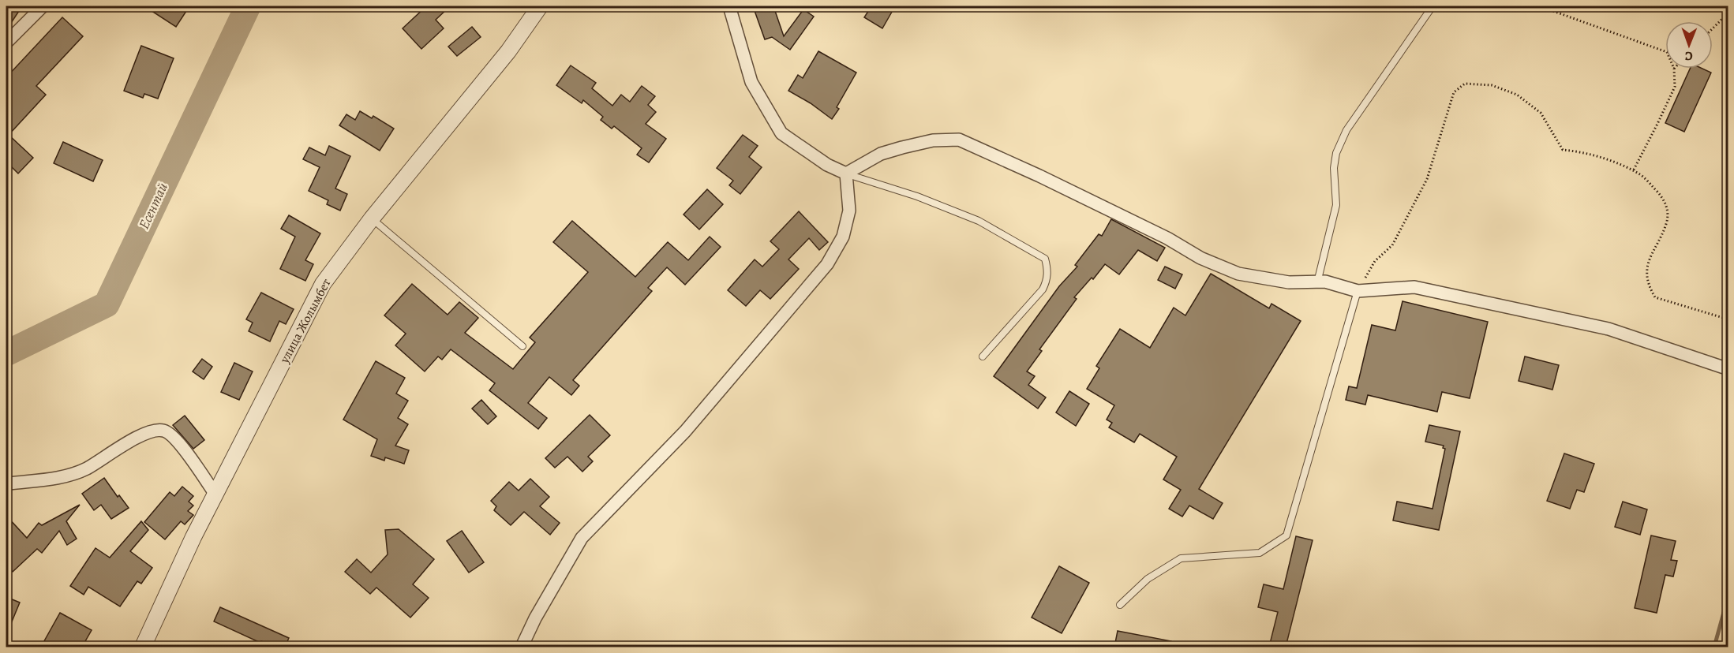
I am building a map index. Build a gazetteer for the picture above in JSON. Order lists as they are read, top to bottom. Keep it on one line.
{"streets":{"street":["улица Жолымбет"]},"water":["Есентай"],"north":"bottom"}
